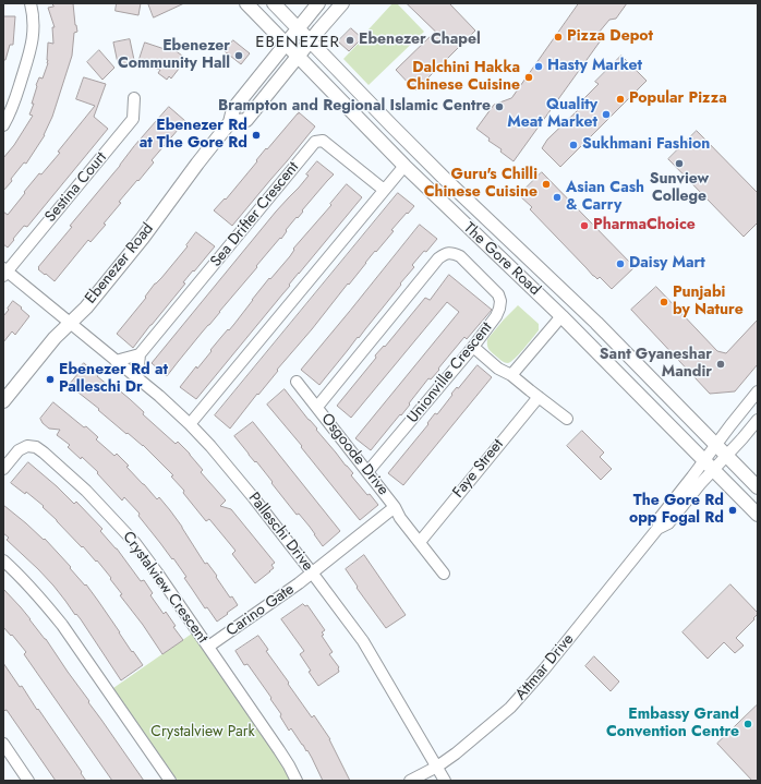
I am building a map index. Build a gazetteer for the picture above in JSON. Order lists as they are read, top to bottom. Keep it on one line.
{"streets":{"main road":["The Gore Road","Ebenezer Road"],"street":["Sestina Court","Sea Drifter Crescent","Unionville Crescent","Osgoode Drive","Faye Street","Palleschi Drive","Crystalview Crescent","Carino Gate","Attmar Drive"]},"crossings":[["Sestina Court","Palleschi Drive"],["The Gore Road","Ebenezer Road"],["The Gore Road","Attmar Drive"],["Ebenezer Road","Palleschi Drive"],["Unionville Crescent","Osgoode Drive"],["Osgoode Drive","Palleschi Drive"],["Osgoode Drive","Carino Gate"],["Palleschi Drive","Carino Gate"],["Palleschi Drive","Attmar Drive"],["Crystalview Crescent","Carino Gate"]],"districts":["EBENEZER"],"parks":["Crystalview Park"],"places":["Pizza Depot","Ebenezer Chapel","Ebenezer Community Hall","Hasty Market","Dalchini Hakka Chinese Cuisine","Popular Pizza","Brampton and Regional Islamic Centre","Quality Meat Market","Ebenezer Rd at The Gore Rd","Sukhmani Fashion","Sunview College","Guru's Chilli Chinese Cuisine","Asian Cash & Carry","PharmaChoice","Daisy Mart","Punjabi by Nature","Sant Gyaneshar Mandir","Ebenezer Rd at Palleschi Dr","The Gore Rd opp Fogal Rd","Embassy Grand Convention Centre"]}
